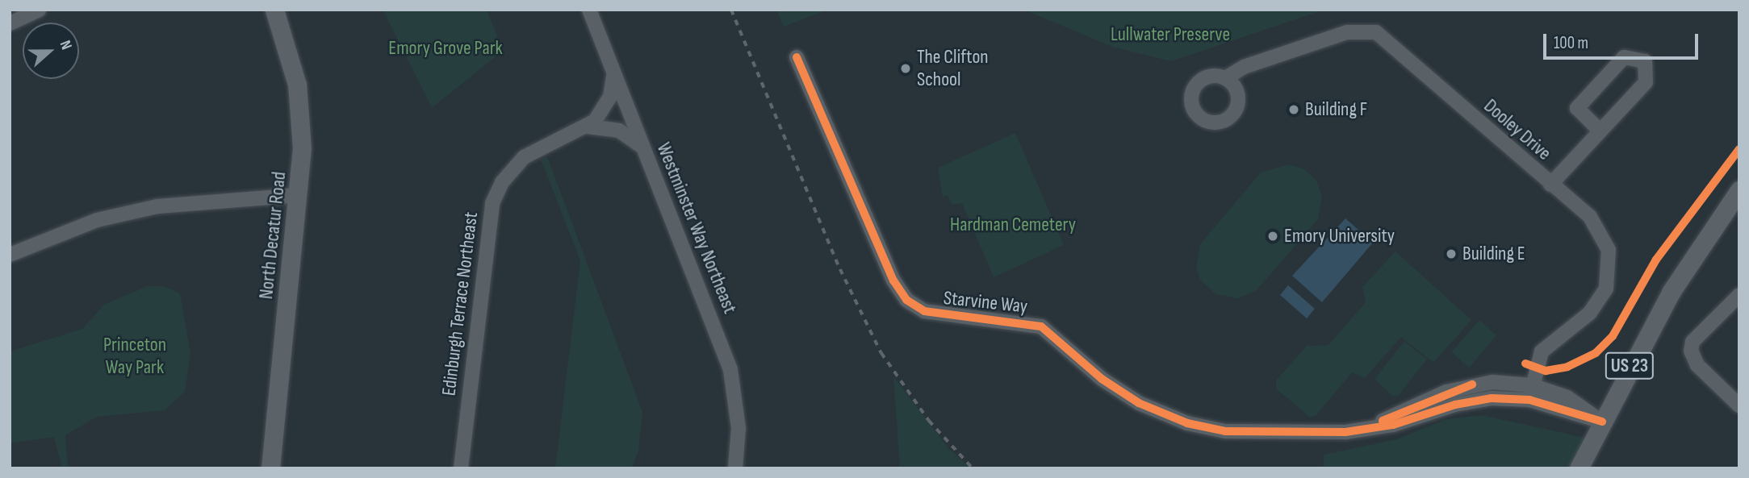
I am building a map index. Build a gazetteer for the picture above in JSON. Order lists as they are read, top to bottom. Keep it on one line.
{"streets":{"main road":["North Decatur Road","US 23"],"street":["Dooley Drive","Westminster Way Northeast","Starvine Way","Edinburgh Terrace Northeast"]},"crossings":[["Dooley Drive","Starvine Way"],["Westminster Way Northeast","Edinburgh Terrace Northeast"],["Starvine Way","US 23"]],"parks":["Lullwater Preserve","Emory Grove Park","Hardman Cemetery","Princeton Way Park"],"places":["The Clifton School","Building F","Emory University","Building E"],"scale_bar":"100 m","north":"right"}
